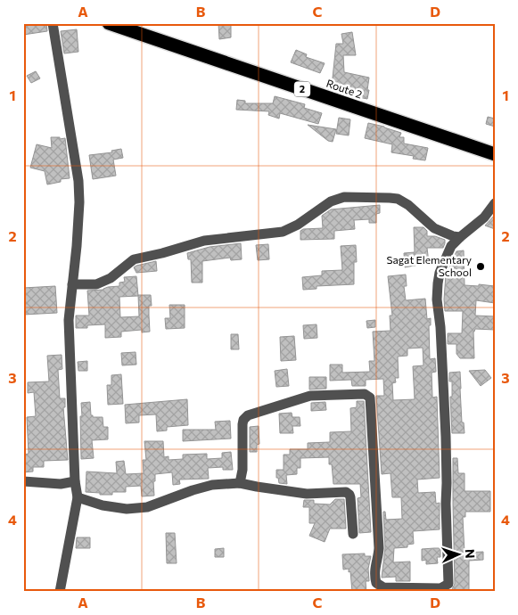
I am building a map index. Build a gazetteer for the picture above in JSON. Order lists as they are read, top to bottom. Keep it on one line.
{"streets":{"highway":["2","Route 2"]},"places":["Sagat Elementary School"],"north":"right","grid":{"columns":["A","B","C","D"],"rows":["1","2","3","4"]}}
